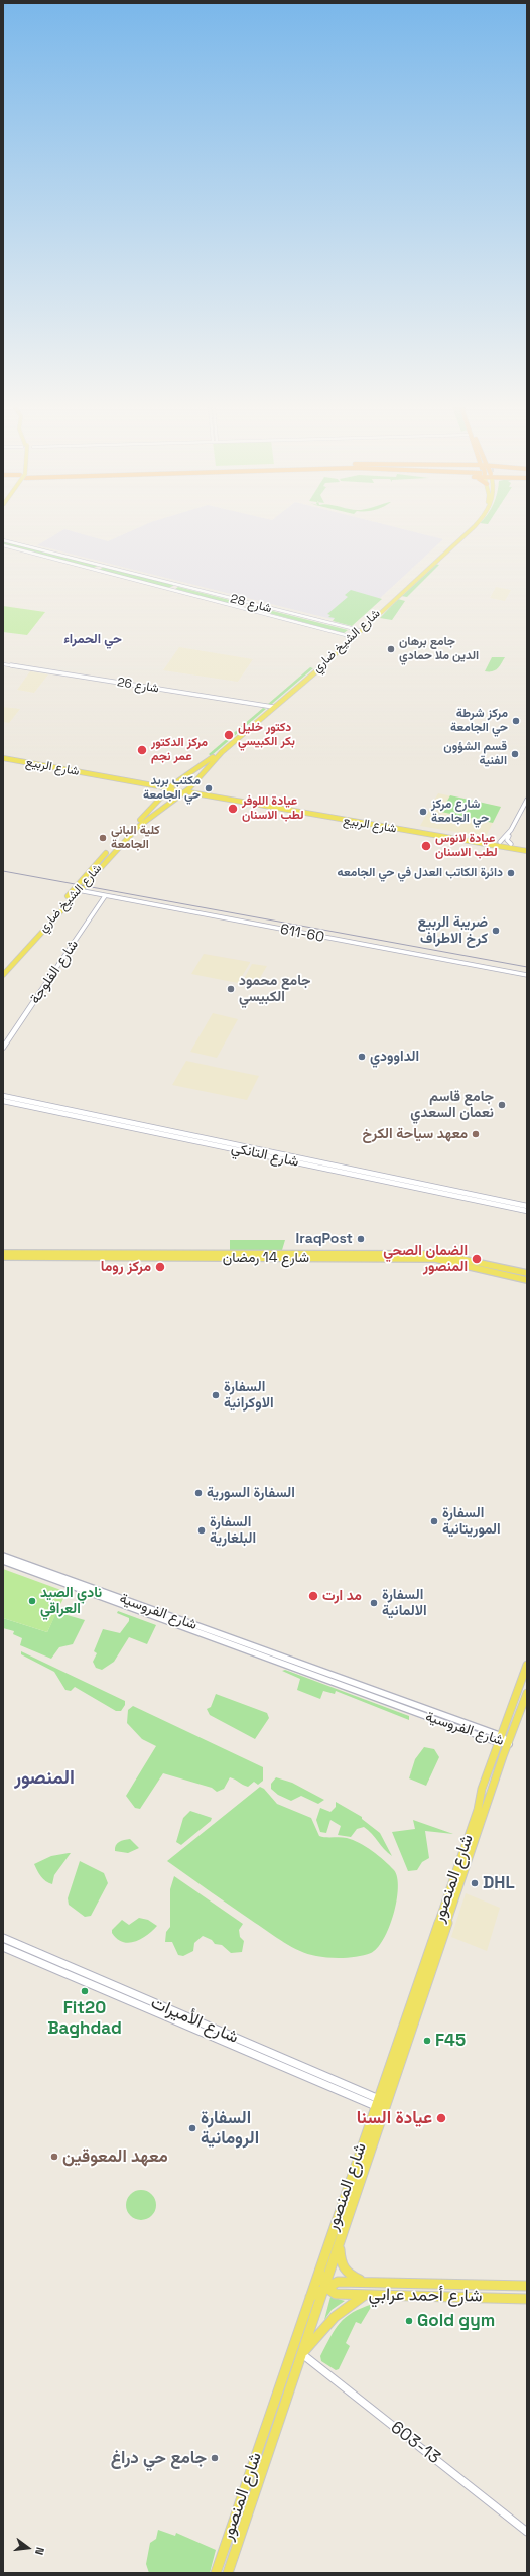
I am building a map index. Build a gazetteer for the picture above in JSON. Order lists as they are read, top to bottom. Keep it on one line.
{"streets":{"main road":["شارع الشيخ ضاري","شارع الربيع","شارع 14 رمضان","شارع المنصور","شارع أحمد عرابي"],"street":["شارع 28","شارع 26","611-60","شارع الفلوجة","شارع التانكي","شارع الفروسية","شارع الأميرات","603-13"]},"crossings":[["شارع 28","شارع الشيخ ضاري"],["شارع الشيخ ضاري","شارع 26"],["شارع الشيخ ضاري","شارع الربيع"],["شارع الشيخ ضاري","611-60"],["611-60","شارع الفلوجة"],["شارع الفروسية","شارع المنصور"],["شارع المنصور","شارع الأميرات"],["شارع المنصور","شارع أحمد عرابي"],["شارع المنصور","603-13"]],"districts":["حي الحمراء","المنصور"],"places":["جامع برهان الدين ملا حمادي","مركز شرطة حي الجامعة","دكتور خليل بكر الكبيسي","مركز الدكتور عمر نجم","قسم الشؤون الفنية","مكتب بربد حي الجامعة","عيادة اللوفر لطب الاسنان","شارع مركز حي الجامعة","كلية الباني الجامعة","عيادة لانوس لطب الاسنان","دائرة الكاتب العدل في حي الجامعه","ضريبة الربيع كرخ الاطراف","جامع محمود الكبيسي","الداوودي","جامع قاسم نعمان السعدي","معهد سياحة الكرخ","IraqPost","الضمان الصحي المنصور","مركز روما","السفارة الاوكرانية","السفارة السورية","السفارة الموريتانية","السفارة البلغارية","مد ارت","نادي الصيد العراقي","السفارة الالمانية","DHL","Fit20 Baghdad","F45","عيادة السنا","السفارة الرومانية","معهد المعوقين","Gold gym","جامع حي دراغ"],"north":"right"}
